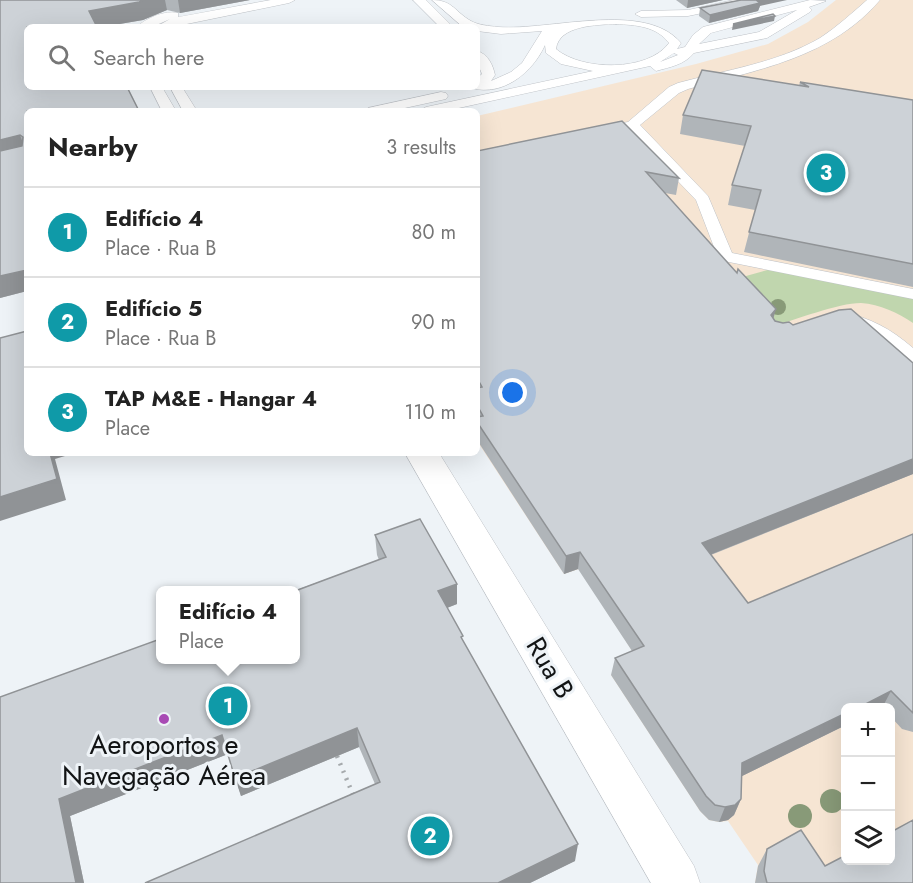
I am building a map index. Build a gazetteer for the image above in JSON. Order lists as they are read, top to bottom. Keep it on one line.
{"streets":{"street":["Rua B"]},"places":["Aeroportos e Navegação Aérea"],"page":{"search":"Search here","heading":["Nearby","3 results"],"pins":["3","1","2"],"list":[{"mark":"1","name":"Edifício 4","note":"Place · Rua B","value":"80 m"},{"mark":"2","name":"Edifício 5","note":"Place · Rua B","value":"90 m"},{"mark":"3","name":"TAP M&E - Hangar 4","note":"Place","value":"110 m"}],"popup":["Edifício 4","Place"],"map_buttons":["+","−"]}}
